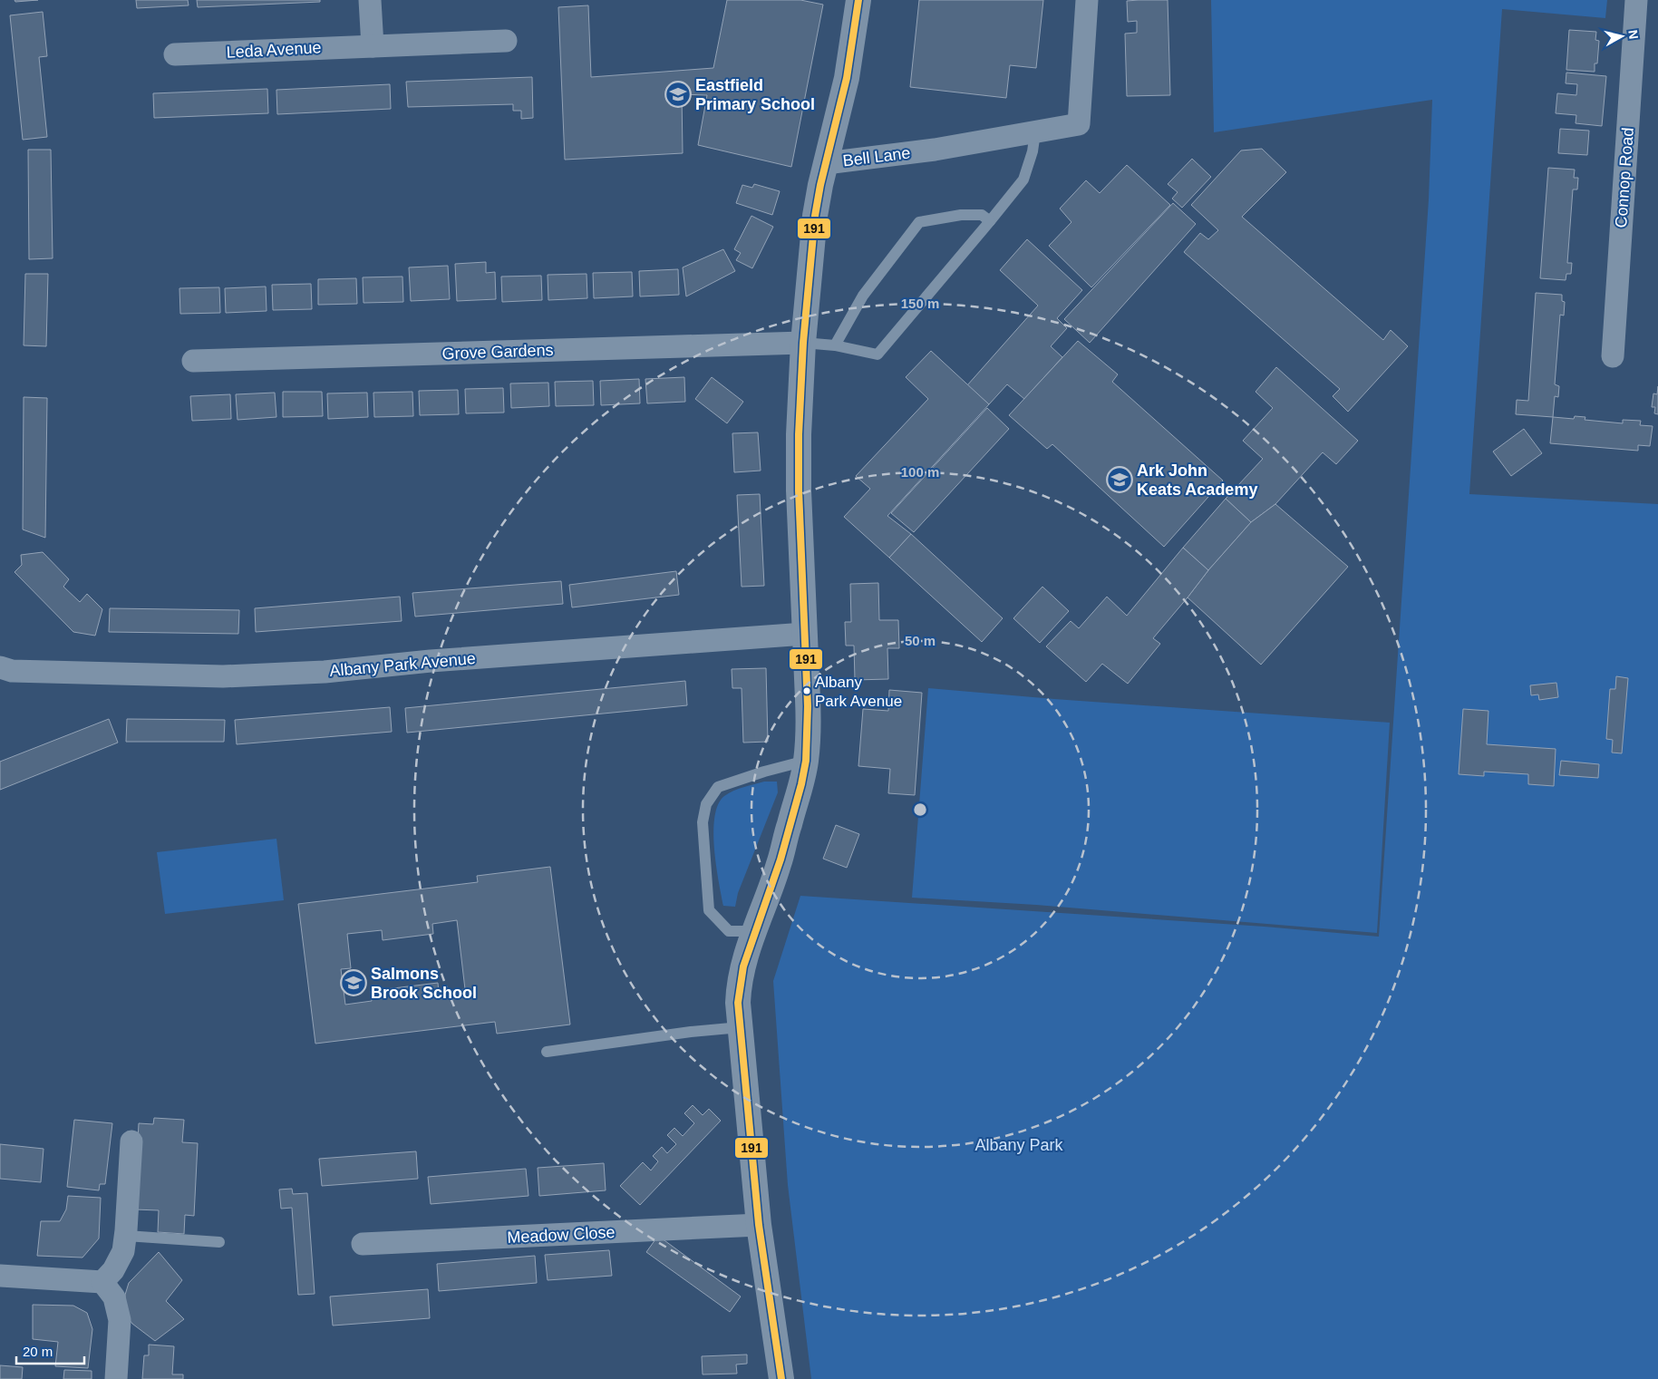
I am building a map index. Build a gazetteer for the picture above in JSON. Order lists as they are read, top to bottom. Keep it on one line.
{"streets":{"street":["Leda Avenue","Bell Lane","Connop Road","Grove Gardens","Albany Park Avenue","Meadow Close"]},"crossings":[["Bell Lane","Grove Gardens"],["Bell Lane","Albany Park Avenue"],["Bell Lane","Meadow Close"]],"parks":["Albany Park"],"places":{"school or university":["Eastfield Primary School","Ark John Keats Academy","Salmons Brook School"],"other":["Albany Park Avenue"]},"lines":["transit line 191"],"scale_bar":"20 m","north":"right","rings":["150 m","100 m","50 m"]}
